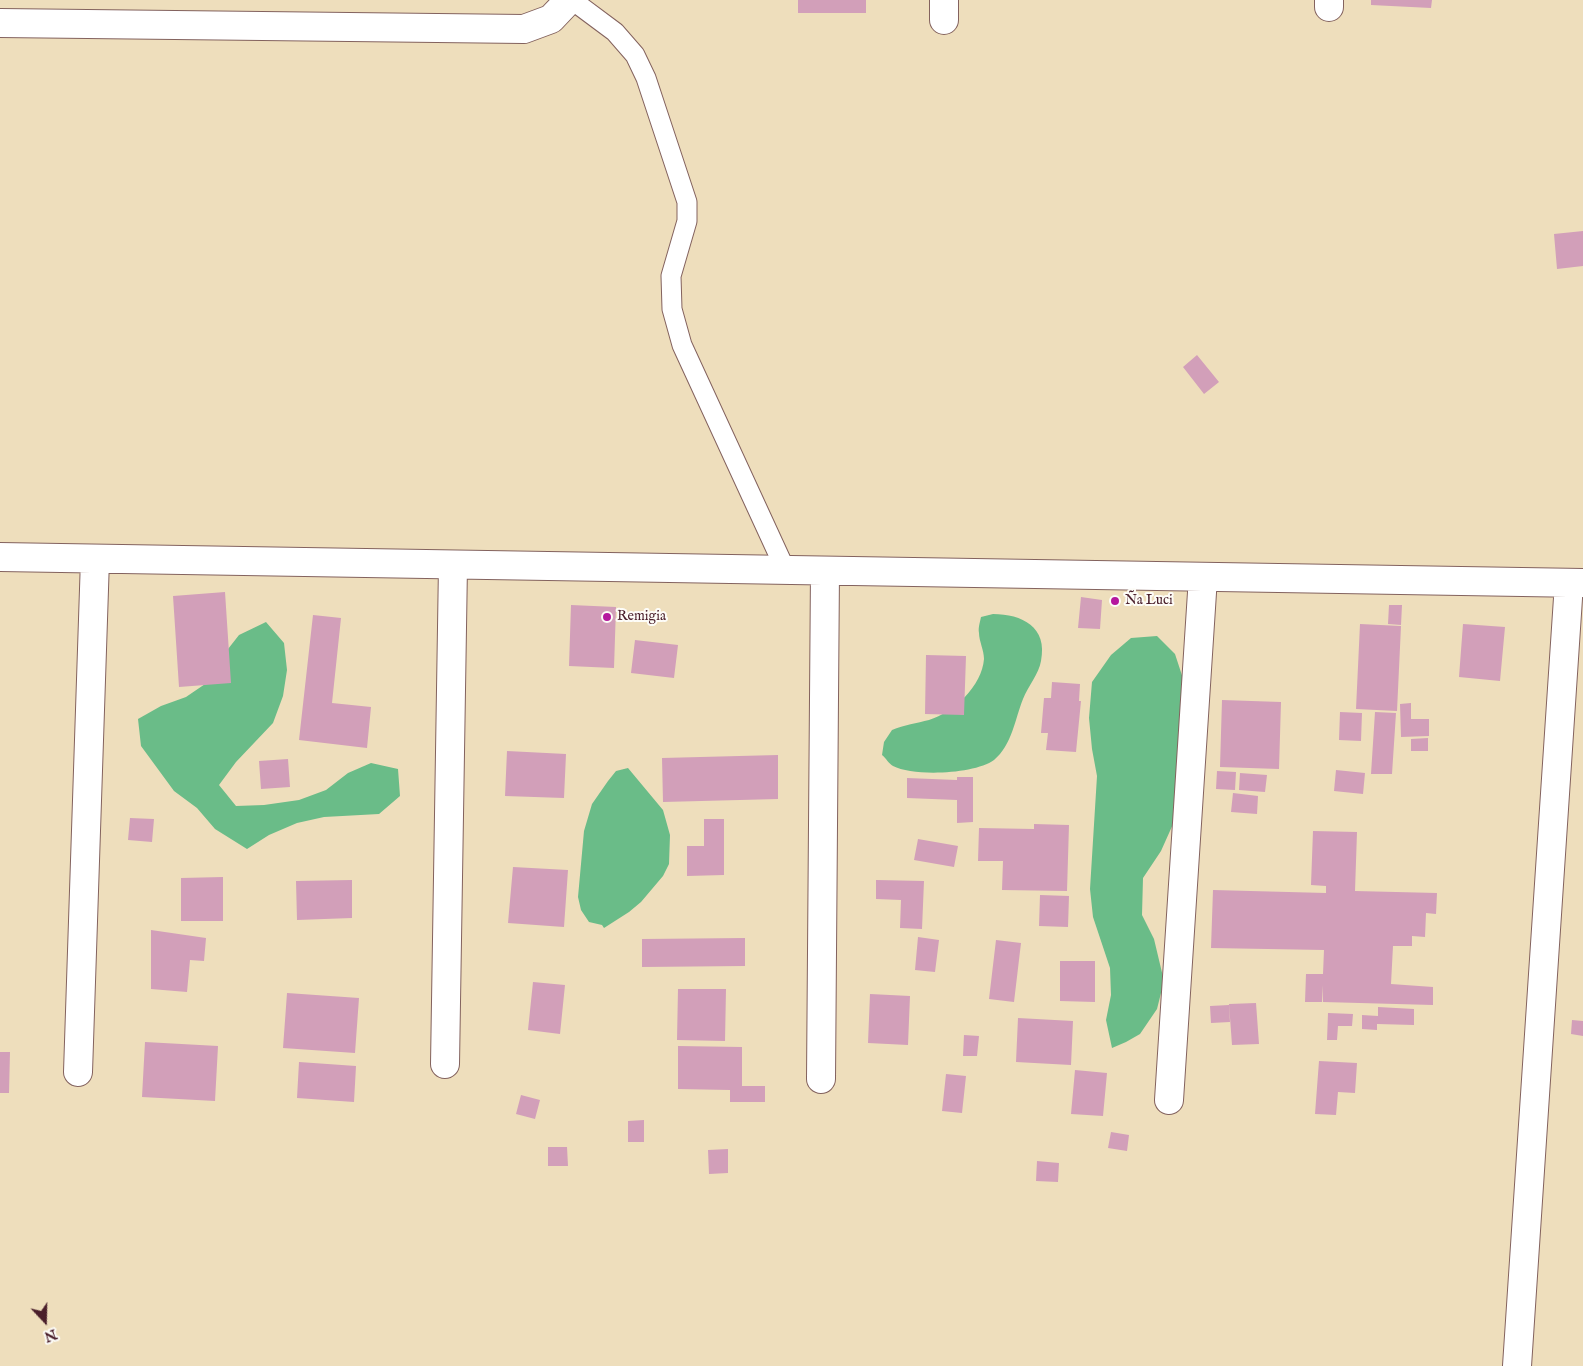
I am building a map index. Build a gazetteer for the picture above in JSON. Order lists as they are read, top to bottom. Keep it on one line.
{"places":["Ña Luci","Remigia"],"north":"bottom"}
